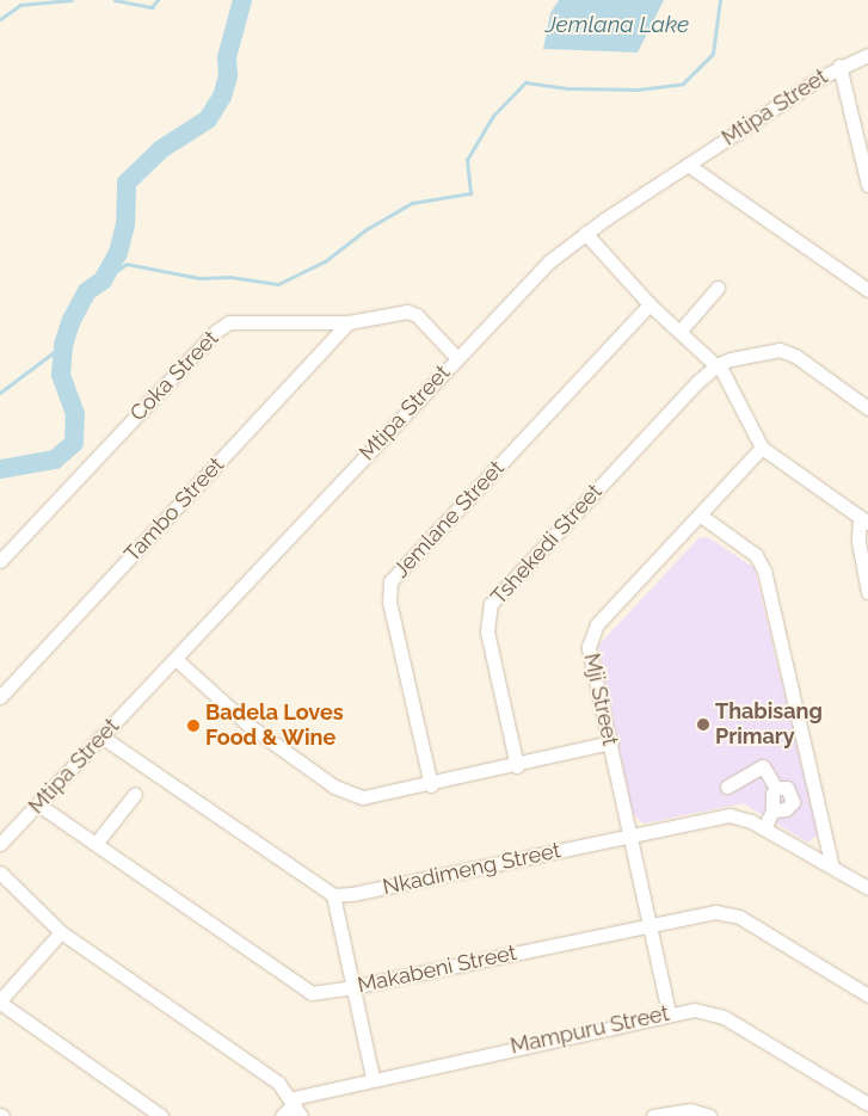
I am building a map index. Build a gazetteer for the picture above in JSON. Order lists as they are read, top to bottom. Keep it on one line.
{"streets":{"street":["Mtipa Street","Coka Street","Tambo Street","Jemlane Street","Tshekedi Street","Mji Street","Nkadimeng Street","Makabeni Street","Mampuru Street"]},"crossings":[["Mtipa Street","Coka Street"],["Mtipa Street","Makabeni Street"],["Coka Street","Tambo Street"],["Mji Street","Nkadimeng Street"],["Mji Street","Makabeni Street"],["Mji Street","Mampuru Street"]],"water":["Jemlana Lake"],"places":["Thabisang Primary","Badela Loves Food & Wine"]}
